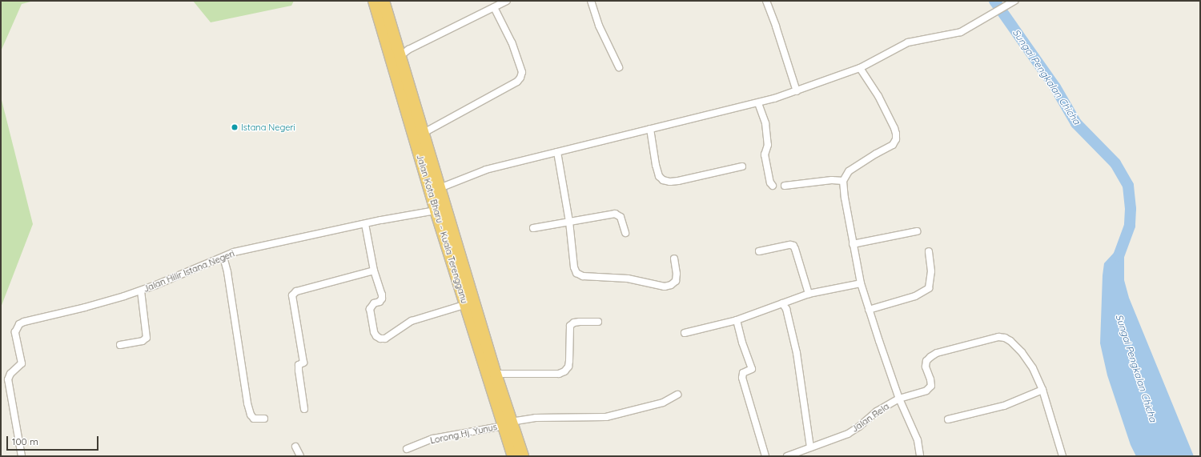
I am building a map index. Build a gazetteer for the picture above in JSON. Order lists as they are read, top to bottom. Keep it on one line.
{"streets":{"highway":["Jalan Kota Bharu – Kuala Terengganu"],"street":["Jalan Hilir Istana Negeri","Jalan Rela","Lorong Hj. Yunus"]},"crossings":[["Jalan Kota Bharu – Kuala Terengganu","Jalan Hilir Istana Negeri"],["Jalan Kota Bharu – Kuala Terengganu","Lorong Hj. Yunus"]],"water":["Sungai Pengkalan Chicha"],"places":["Istana Negeri"],"scale_bar":"100 m"}
